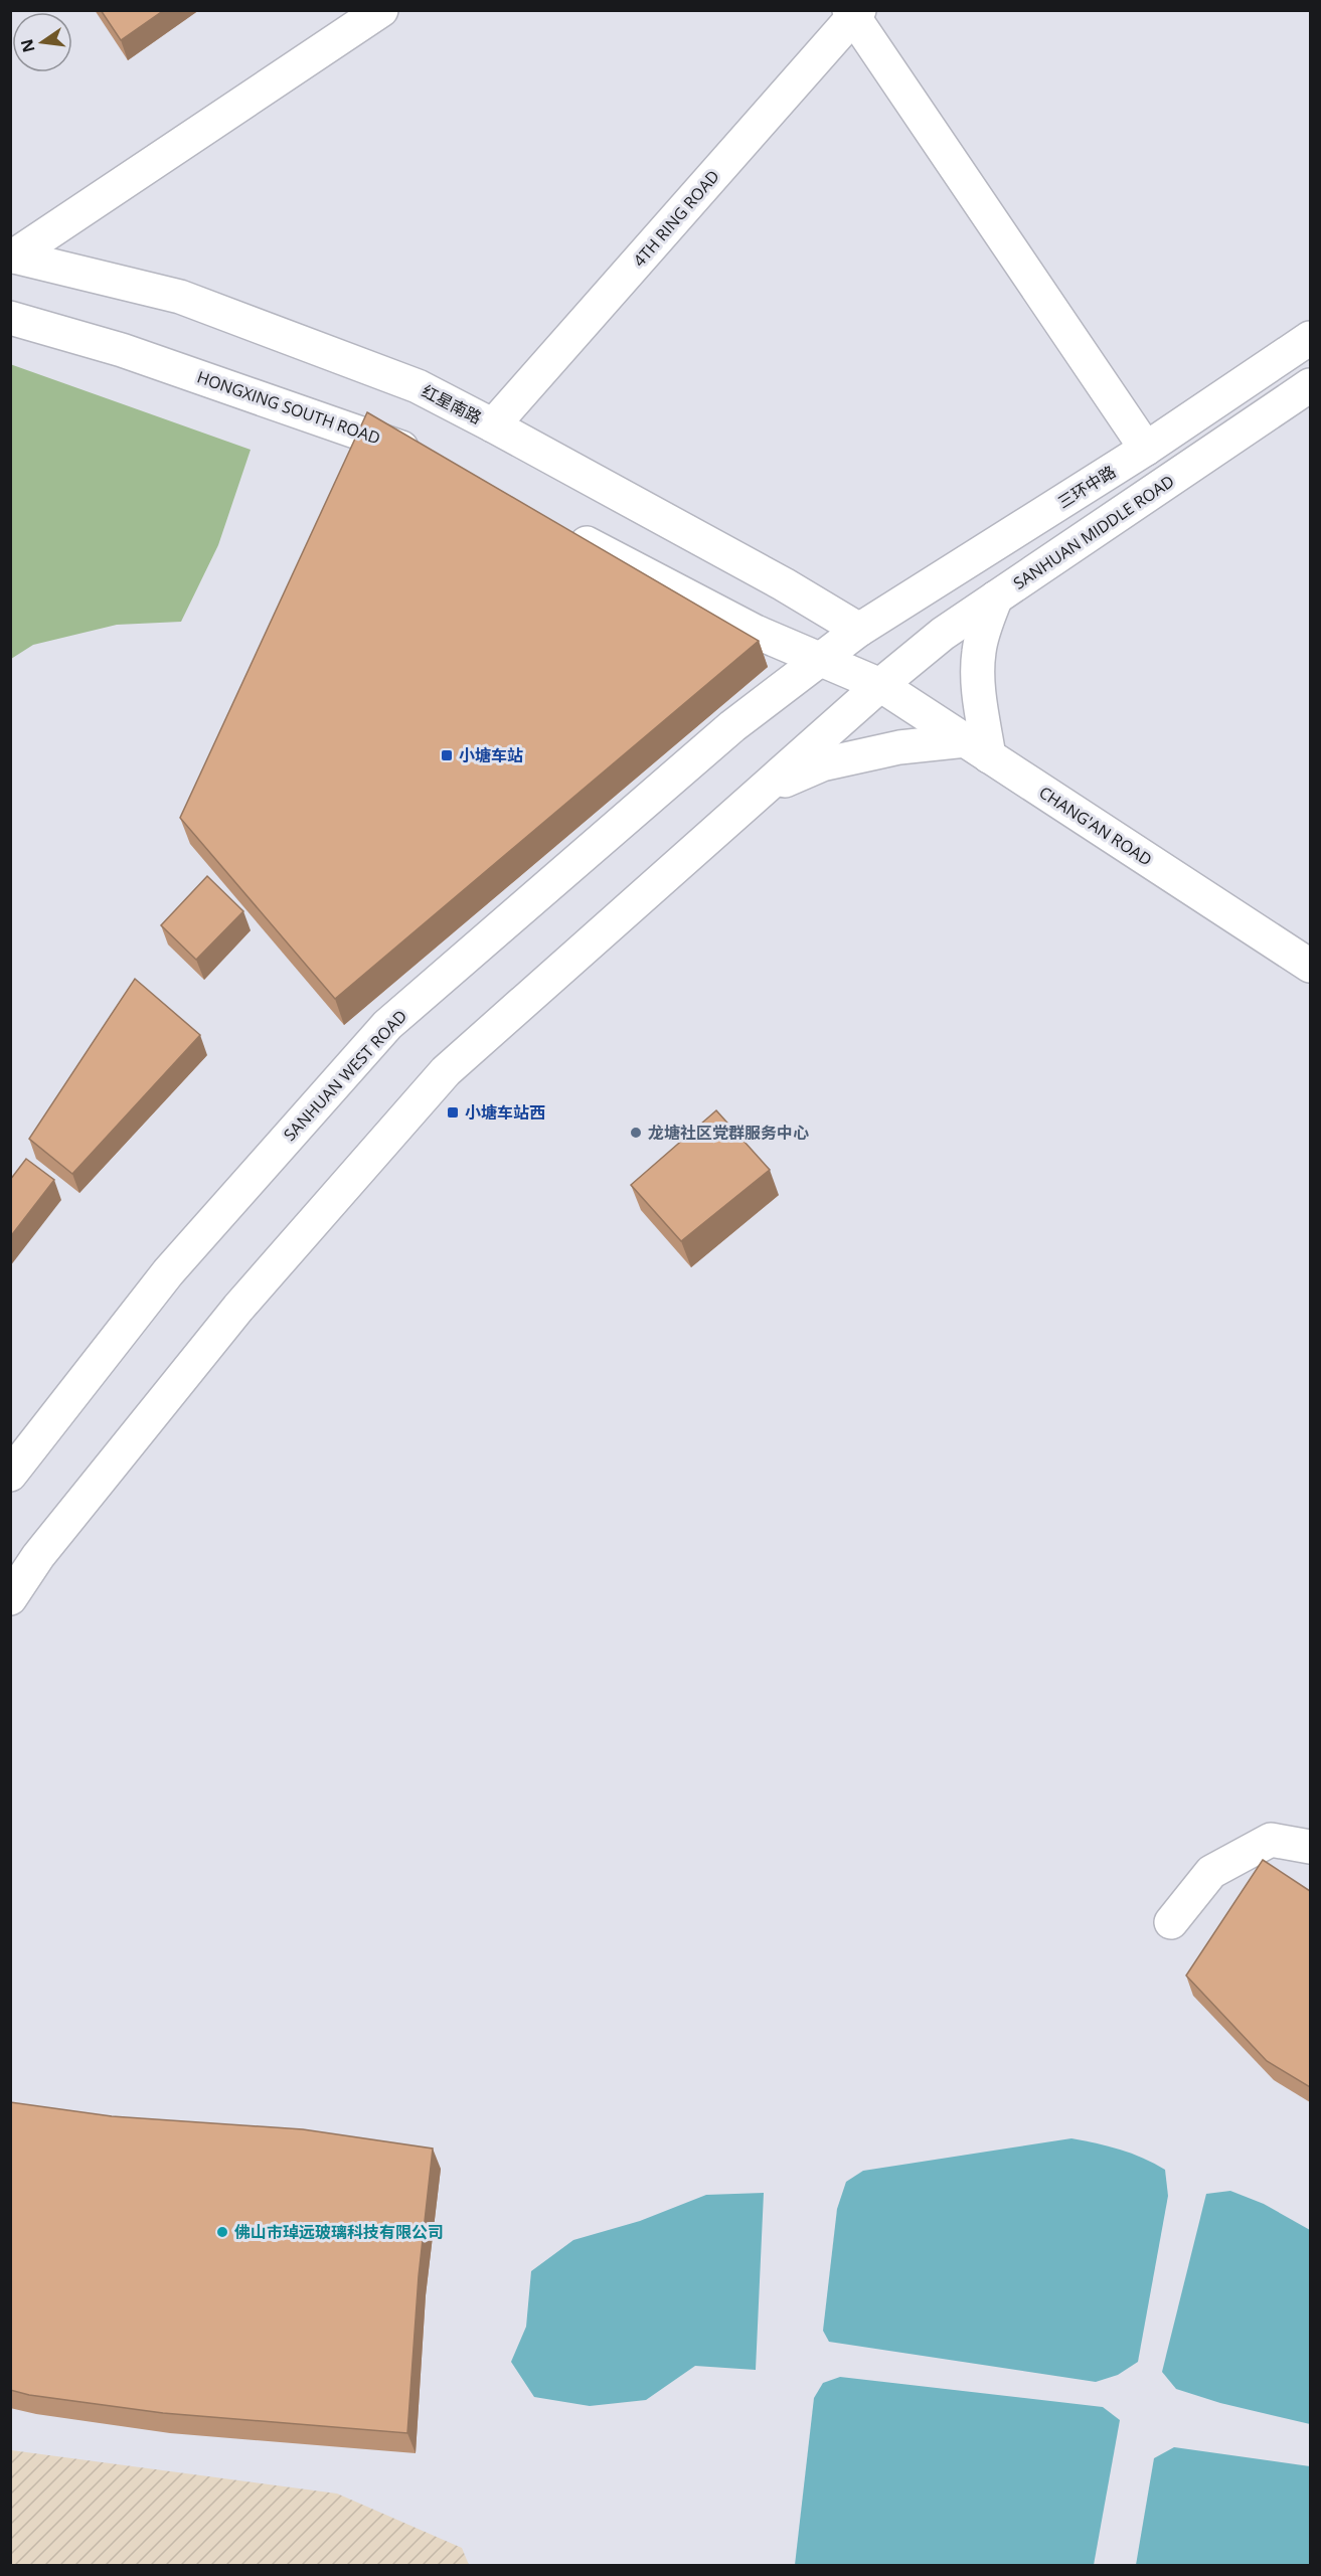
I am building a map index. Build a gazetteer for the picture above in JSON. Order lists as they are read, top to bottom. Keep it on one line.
{"streets":{"main road":["4TH RING ROAD","红星南路","HONGXING SOUTH ROAD","三环中路","SANHUAN MIDDLE ROAD","CHANG'AN ROAD","SANHUAN WEST ROAD"]},"crossings":[["4TH RING ROAD","红星南路"],["红星南路","三环中路"],["三环中路","SANHUAN WEST ROAD"],["SANHUAN MIDDLE ROAD","CHANG'AN ROAD"]],"places":{"transit":["小塘车站","小塘车站西"],"other":["龙塘社区党群服务中心","佛山市琸远玻璃科技有限公司"]},"north":"left"}
